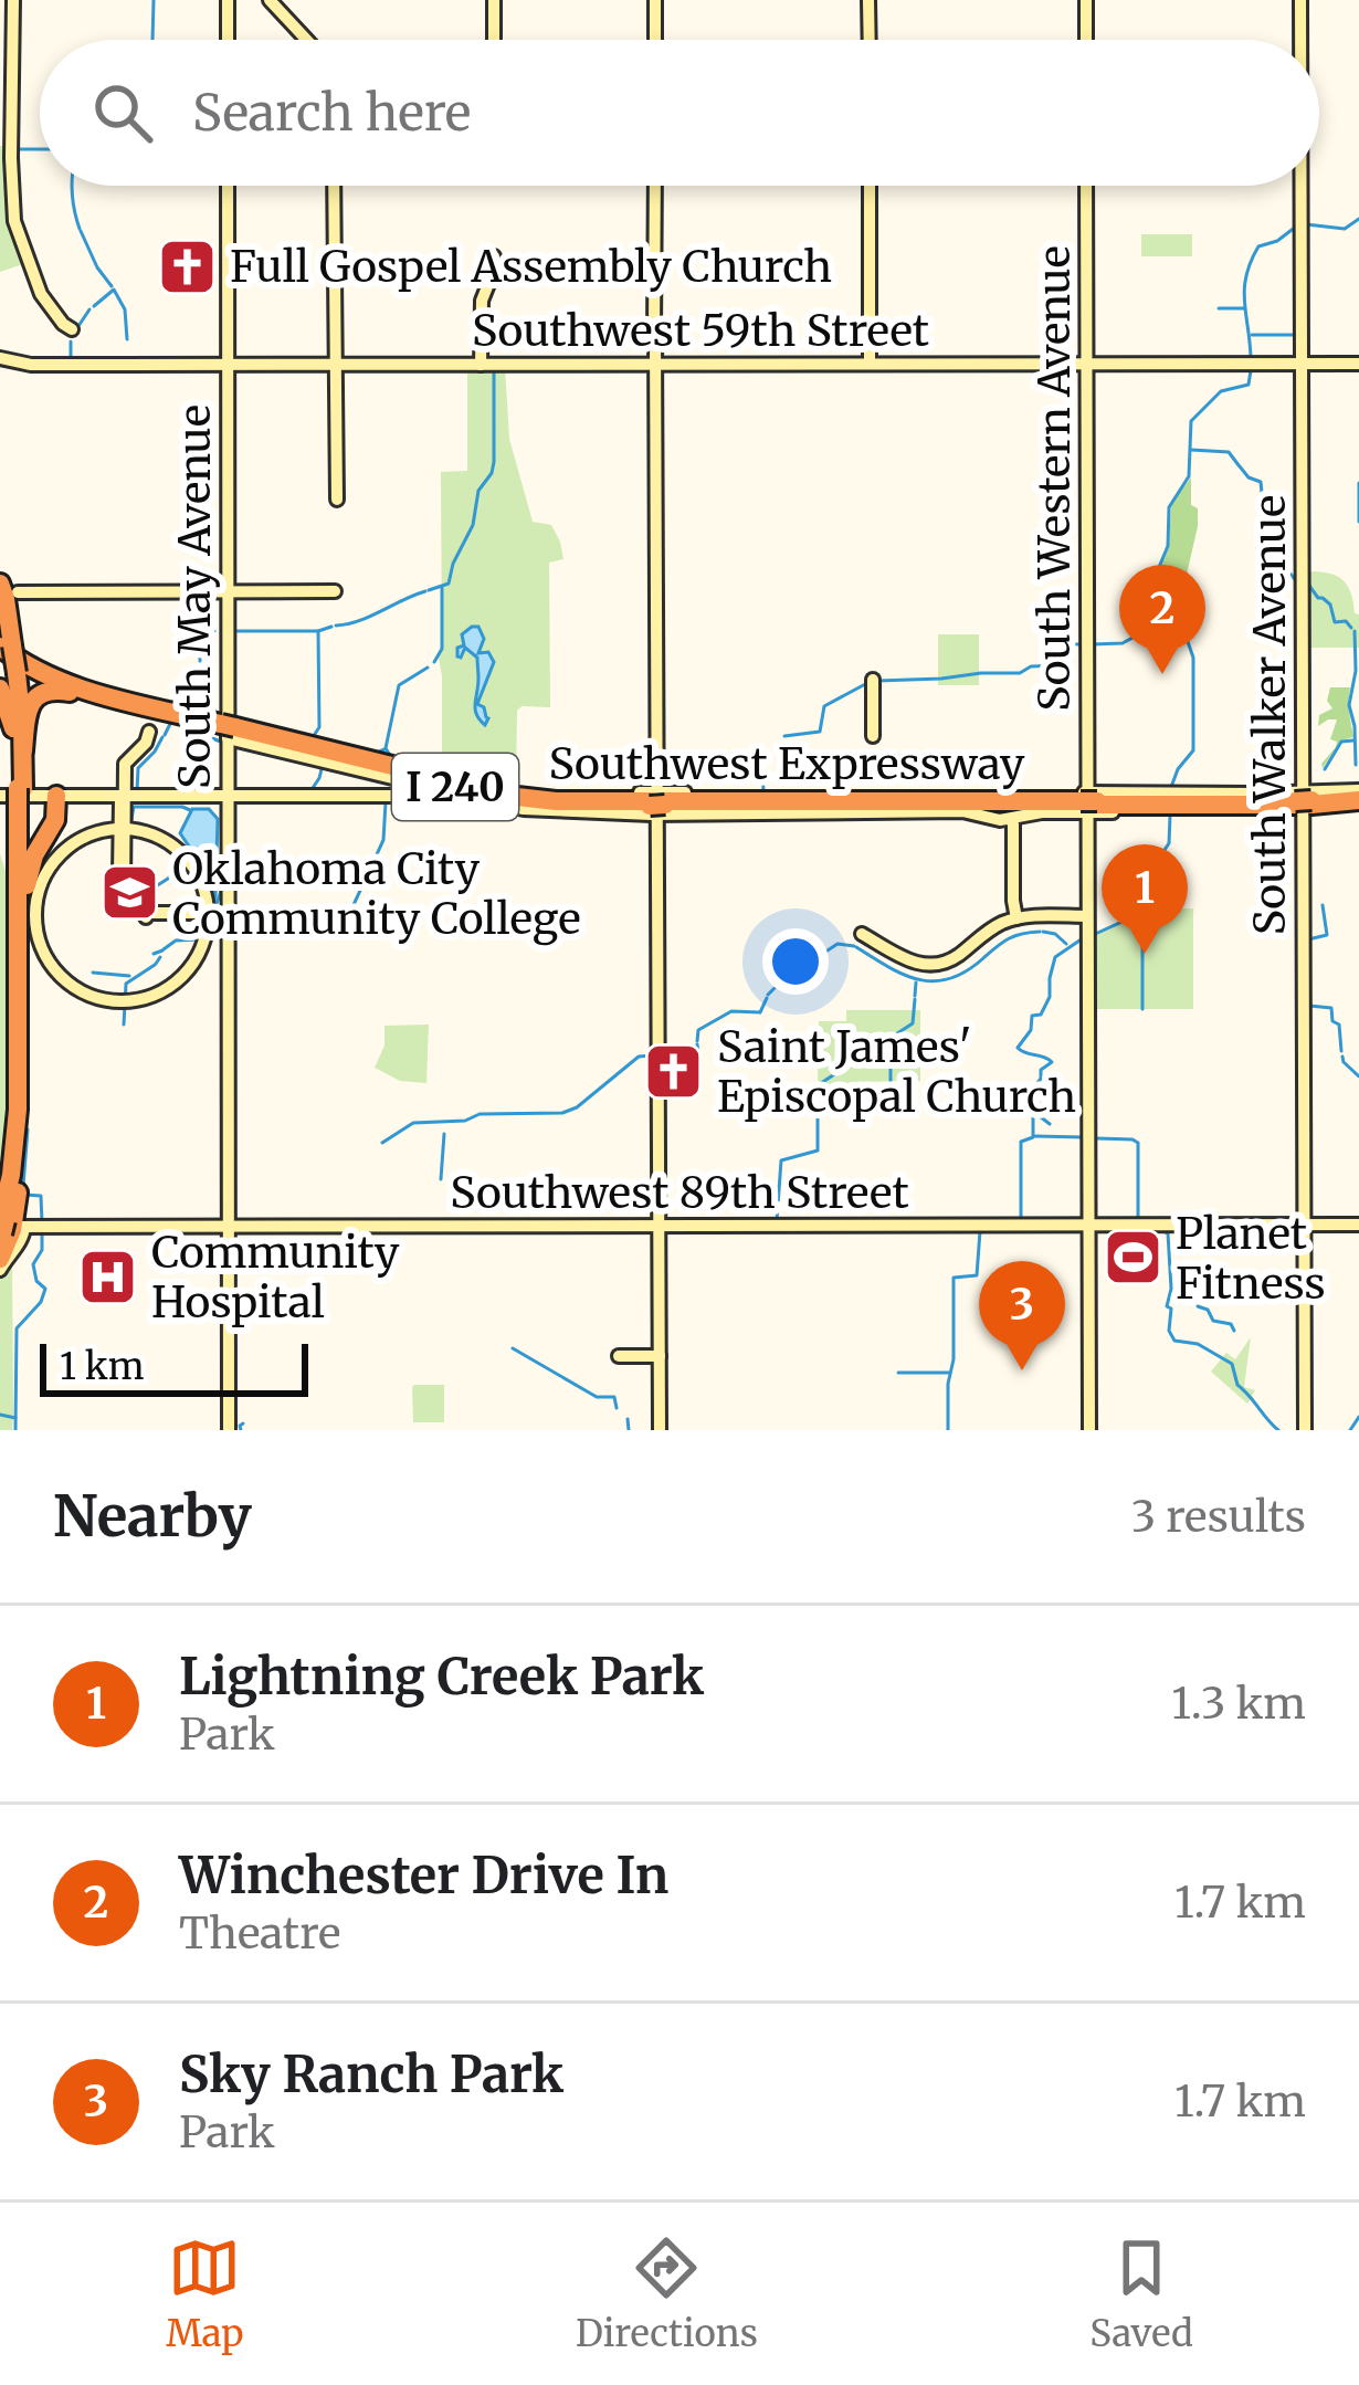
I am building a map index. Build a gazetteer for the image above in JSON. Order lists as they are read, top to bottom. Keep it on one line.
{"streets":{"highway":["Southwest Expressway","I 240"],"main road":["Southwest 59th Street","South Western Avenue","South May Avenue","South Walker Avenue","Southwest 89th Street"]},"crossings":[["Southwest 59th Street","South Western Avenue"],["Southwest 59th Street","South May Avenue"],["Southwest 59th Street","South Walker Avenue"],["South Western Avenue","Southwest Expressway"],["South Western Avenue","Southwest 89th Street"],["South May Avenue","Southwest Expressway"],["South May Avenue","Southwest 89th Street"],["South Walker Avenue","Southwest Expressway"],["South Walker Avenue","Southwest 89th Street"]],"places":{"church":["Full Gospel Assembly Church","Saint James' Episcopal Church"],"school or university":["Oklahoma City Community College"],"sports":["Planet Fitness"],"hospital":["Community Hospital"]},"scale_bar":"1 km","page":{"search":"Search here","pins":["2","1","3"],"scale":"1 km","heading":["Nearby","3 results"],"list":[{"mark":"1","name":"Lightning Creek Park","note":"Park","value":"1.3 km"},{"mark":"2","name":"Winchester Drive In","note":"Theatre","value":"1.7 km"},{"mark":"3","name":"Sky Ranch Park","note":"Park","value":"1.7 km"}],"nav":["Map","Directions","Saved"]}}
